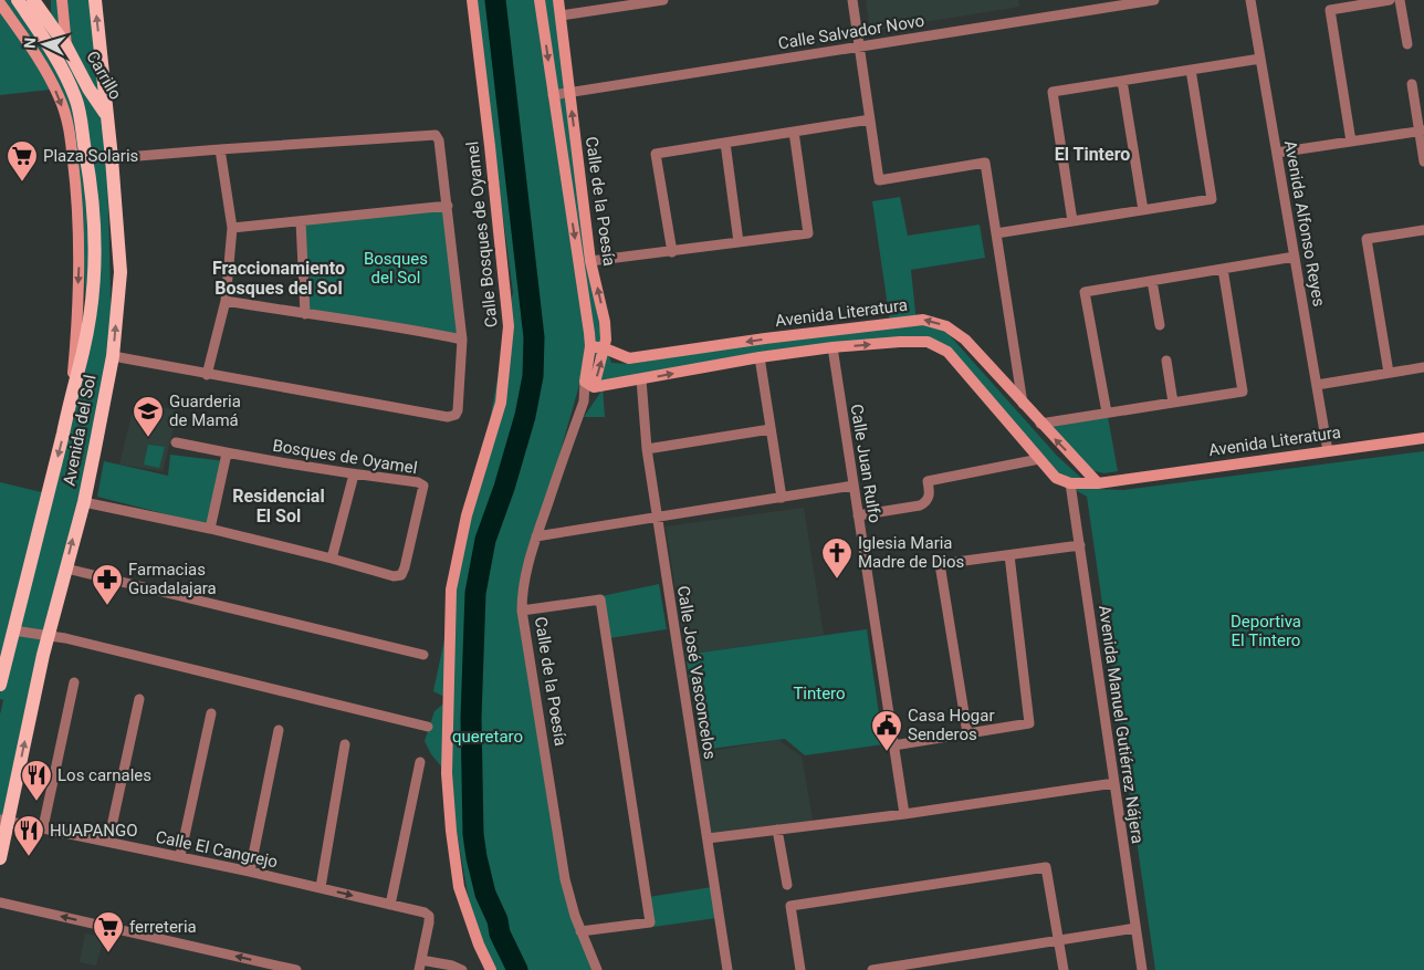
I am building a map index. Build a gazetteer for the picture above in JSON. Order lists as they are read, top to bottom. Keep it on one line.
{"streets":{"main road":["Carrillo","Avenida del Sol"],"street":["Calle Salvador Novo","Calle de la Poesía","Avenida Alfonso Reyes","Calle Bosques de Oyamel","Avenida Literatura","Bosques de Oyamel","Calle Juan Rulfo","Calle José Vasconcelos","Avenida Manuel Gutiérrez Nájera","Calle El Cangrejo"]},"crossings":[["Calle Salvador Novo","Calle de la Poesía"],["Carrillo","Avenida del Sol"],["Calle de la Poesía","Avenida Literatura"],["Avenida Alfonso Reyes","Avenida Literatura"],["Avenida Literatura","Calle Juan Rulfo"],["Avenida Literatura","Calle José Vasconcelos"],["Avenida Literatura","Avenida Manuel Gutiérrez Nájera"],["Avenida del Sol","Bosques de Oyamel"],["Avenida del Sol","Calle El Cangrejo"]],"districts":["El Tintero","Fraccionamiento Bosques del Sol","Residencial El Sol"],"parks":["Bosques del Sol","Deportiva El Tintero","Tintero","queretaro"],"places":{"supermarket":["Plaza Solaris","ferreteria"],"school or university":["Guarderia de Mamá"],"church":["Iglesia Maria Madre de Dios"],"pharmacy":["Farmacias Guadalajara"],"public building":["Casa Hogar Senderos"],"restaurant":["Los carnales","HUAPANGO"]},"north":"left"}
